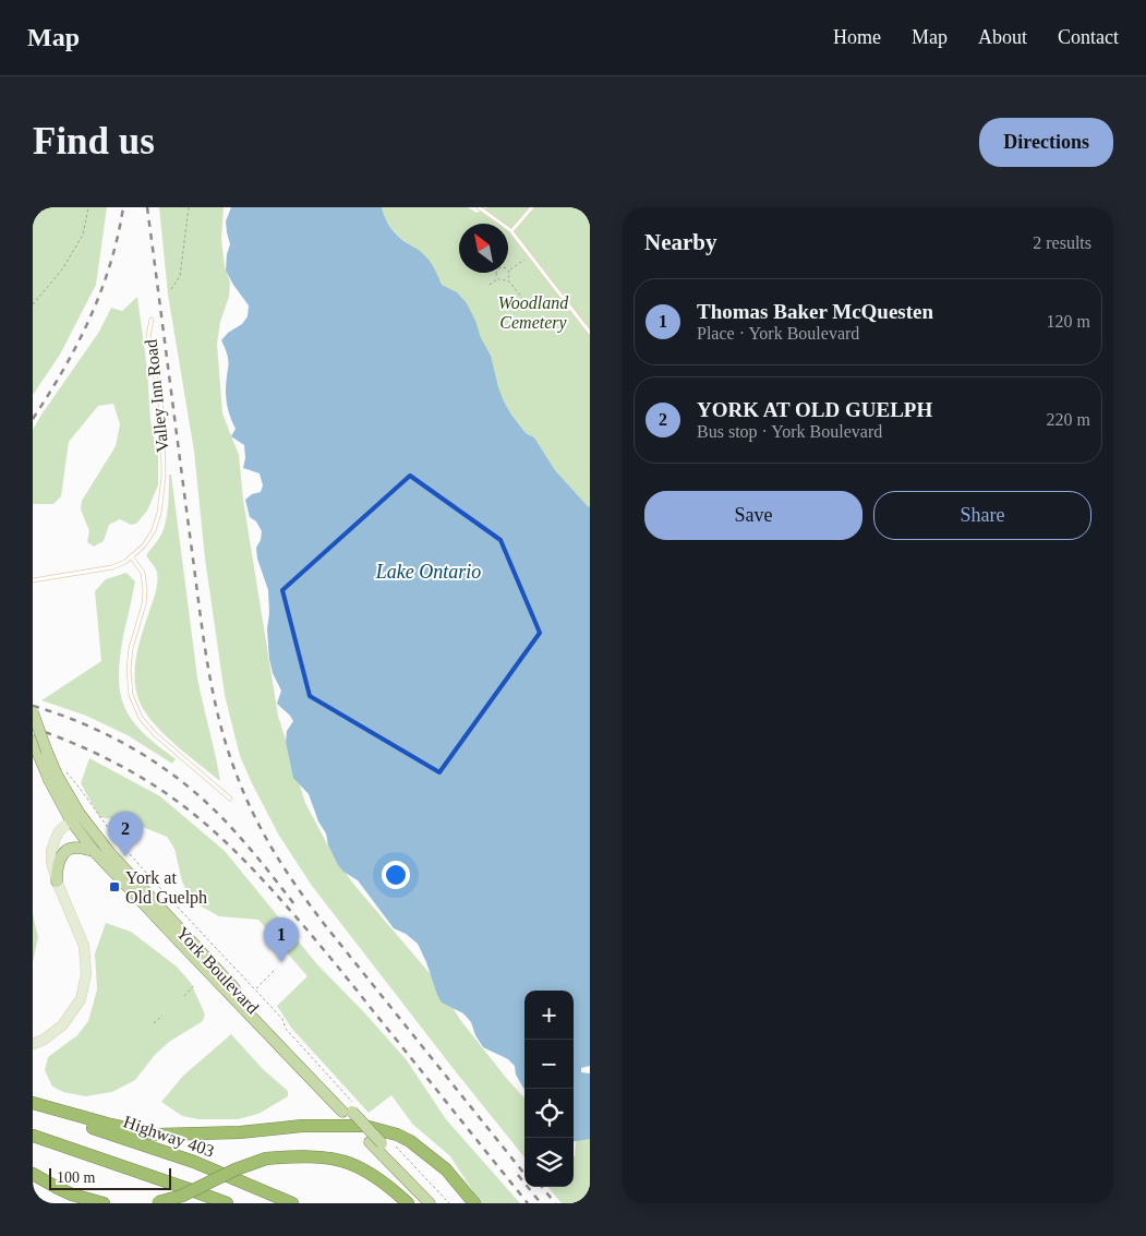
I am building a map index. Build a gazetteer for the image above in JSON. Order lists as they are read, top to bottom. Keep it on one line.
{"streets":{"highway":["Highway 403"],"main road":["York Boulevard"],"lane":["Valley Inn Road"]},"water":["Lake Ontario"],"parks":["Woodland Cemetery"],"places":{"transit":["York at Old Guelph"]},"scale_bar":"100 m","north":"top left","page":{"header":"Map","nav":["Home","Map","About","Contact"],"buttons":["Directions",["Save","Share"]],"title":"Find us","heading":["Nearby","2 results"],"list":[{"mark":"1","name":"Thomas Baker McQuesten","note":"Place · York Boulevard","value":"120 m"},{"mark":"2","name":"YORK AT OLD GUELPH","note":"Bus stop · York Boulevard","value":"220 m"}],"pins":["2","1"],"map_buttons":["+","−"],"scale":"100 m"}}
